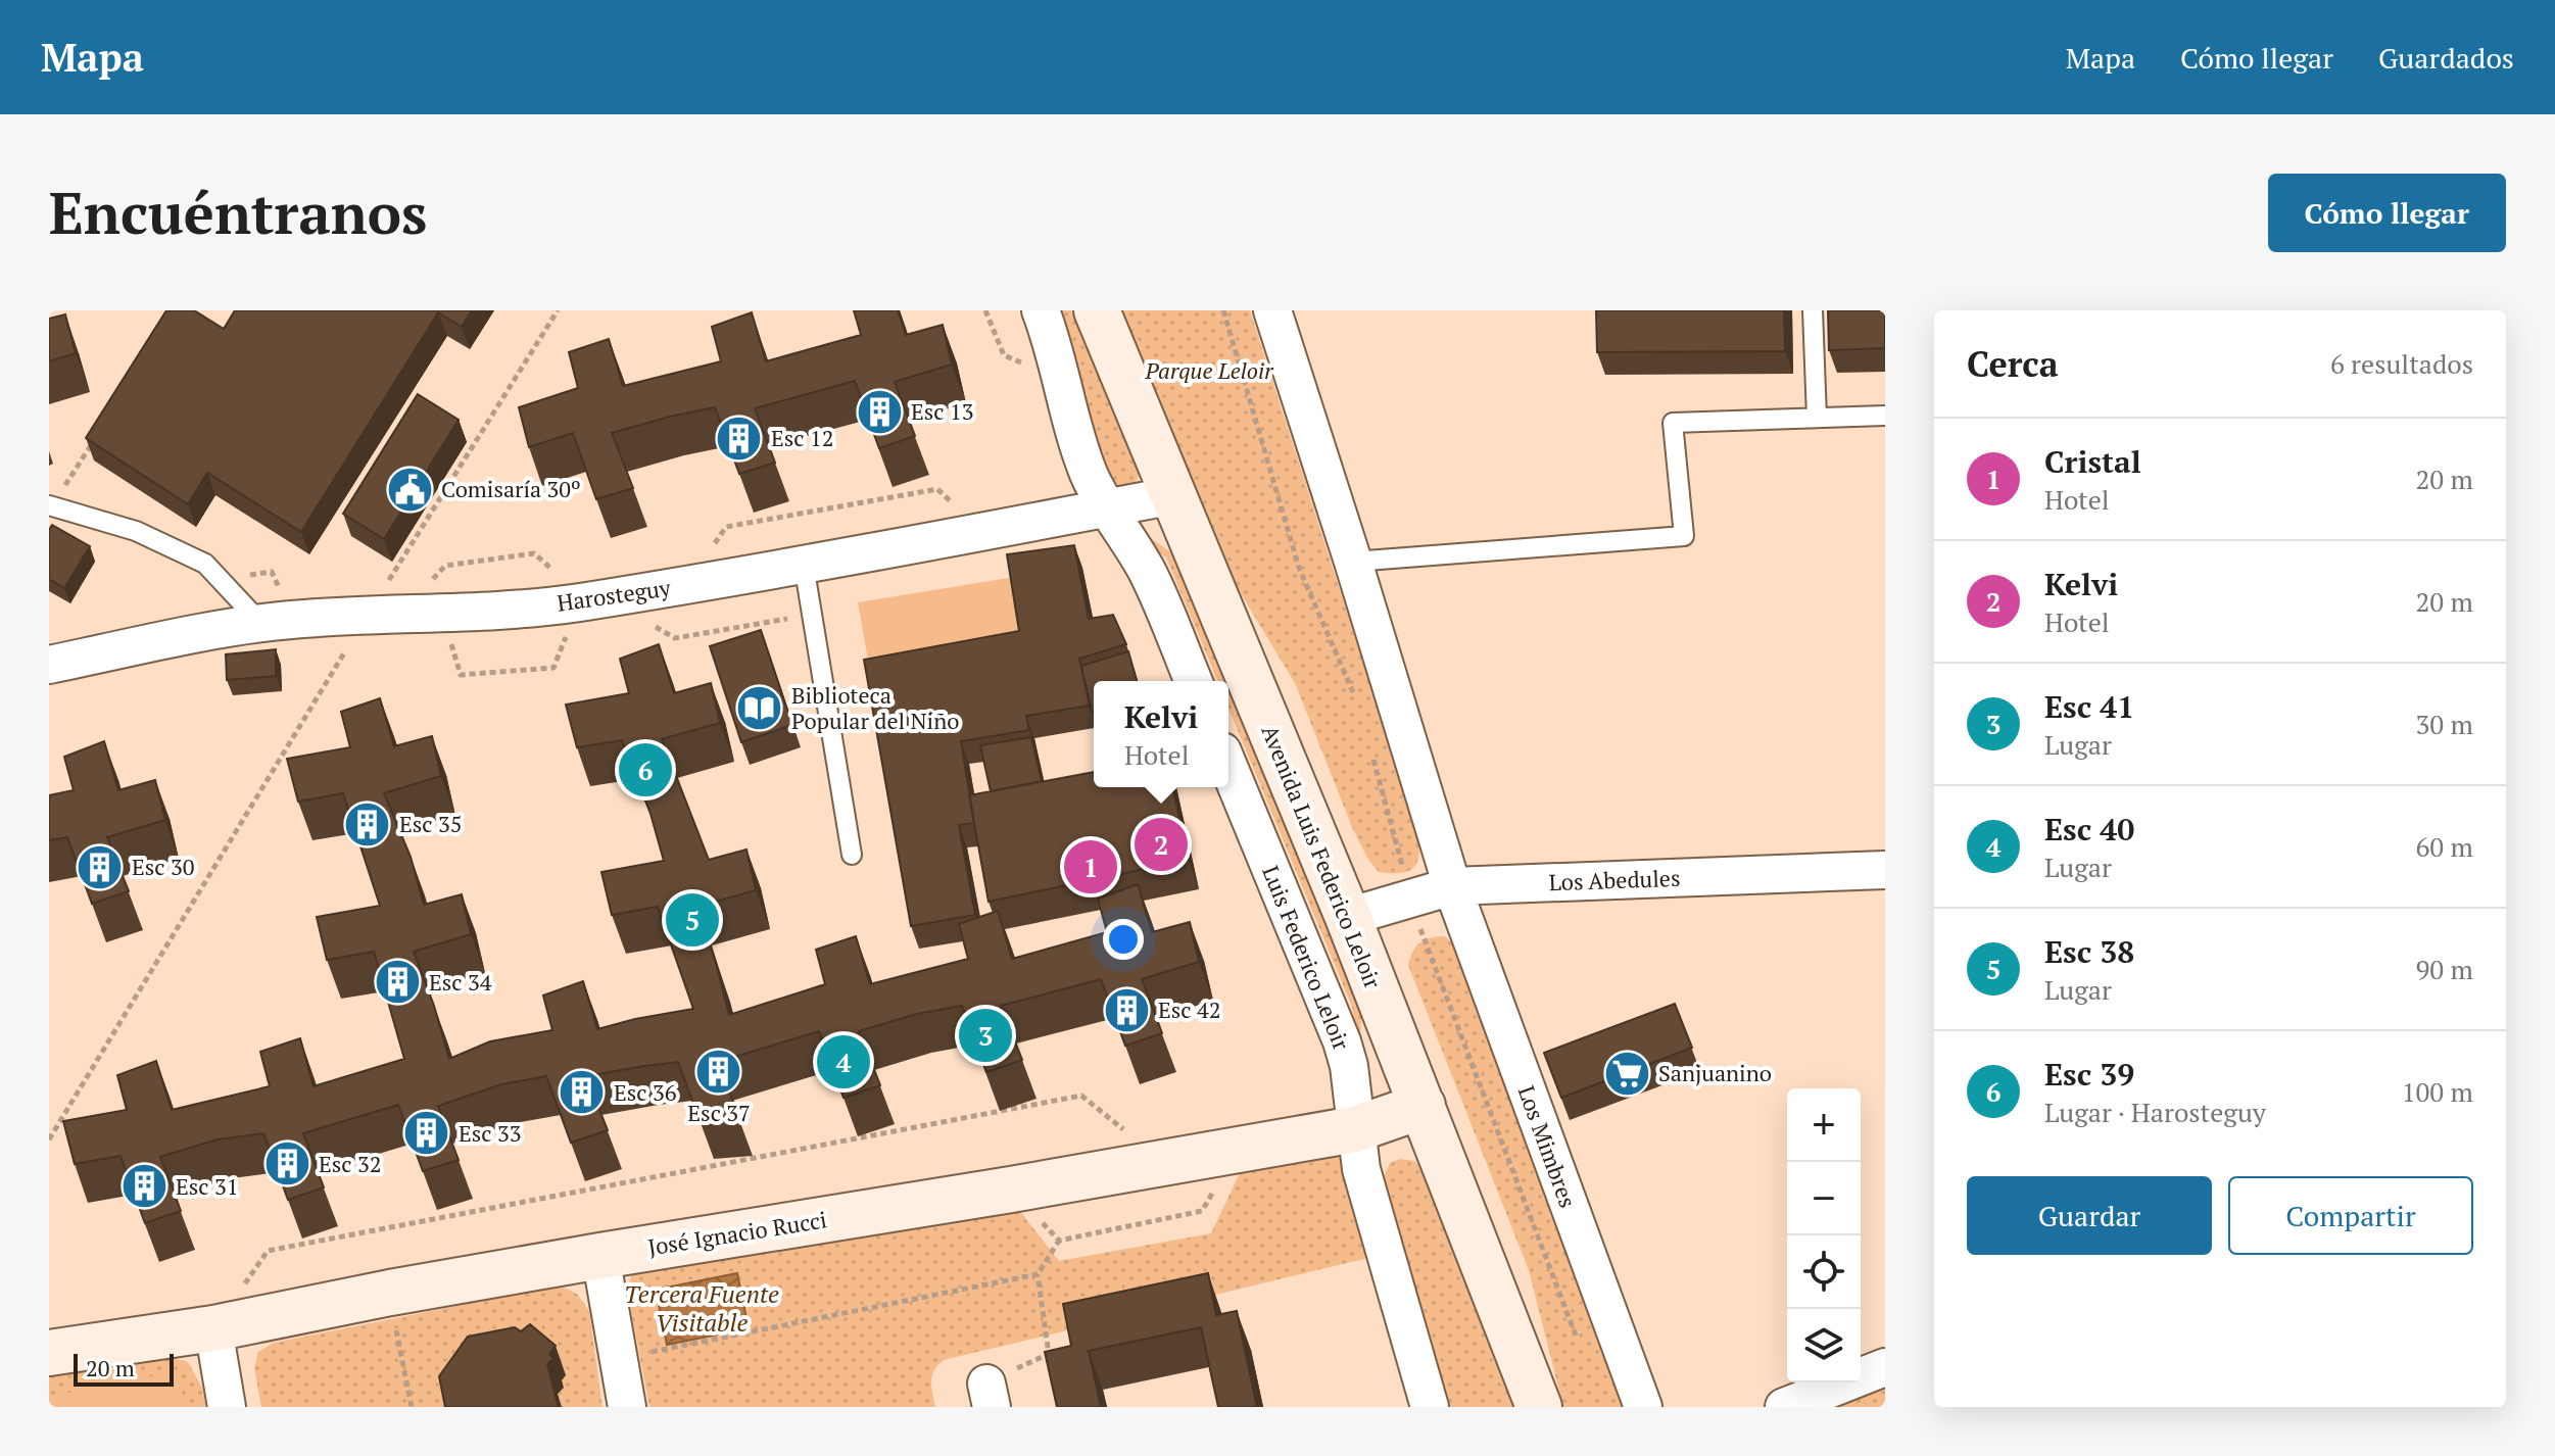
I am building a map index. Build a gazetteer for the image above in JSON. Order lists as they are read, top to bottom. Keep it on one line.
{"streets":{"street":["Harosteguy","Avenida Luis Federico Leloir","Los Abedules","Luis Federico Leloir","Los Mimbres","José Ignacio Rucci"]},"crossings":[["Harosteguy","Avenida Luis Federico Leloir"],["Avenida Luis Federico Leloir","Los Abedules"],["Avenida Luis Federico Leloir","José Ignacio Rucci"],["Los Abedules","Los Mimbres"],["Luis Federico Leloir","José Ignacio Rucci"]],"water":["Tercera Fuente Visitable"],"parks":["Parque Leloir"],"places":{"building":["Esc 13","Esc 12","Esc 35","Esc 30","Esc 34","Esc 42","Esc 37","Esc 36","Esc 33","Esc 32","Esc 31"],"public building":["Comisaría 30º"],"library":["Biblioteca Popular del Niño"],"supermarket":["Sanjuanino"]},"scale_bar":"20 m","page":{"header":"Mapa","nav":["Mapa","Cómo llegar","Guardados"],"buttons":["Cómo llegar",["Guardar","Compartir"]],"title":"Encuéntranos","heading":["Cerca","6 resultados"],"list":[{"mark":"1","name":"Cristal","note":"Hotel","value":"20 m"},{"mark":"2","name":"Kelvi","note":"Hotel","value":"20 m"},{"mark":"3","name":"Esc 41","note":"Lugar","value":"30 m"},{"mark":"4","name":"Esc 40","note":"Lugar","value":"60 m"},{"mark":"5","name":"Esc 38","note":"Lugar","value":"90 m"},{"mark":"6","name":"Esc 39","note":"Lugar · Harosteguy","value":"100 m"}],"popup":["Kelvi","Hotel"],"pins":["6","2","1","5","3","4"],"map_buttons":["+","−"],"scale":"20 m"}}
